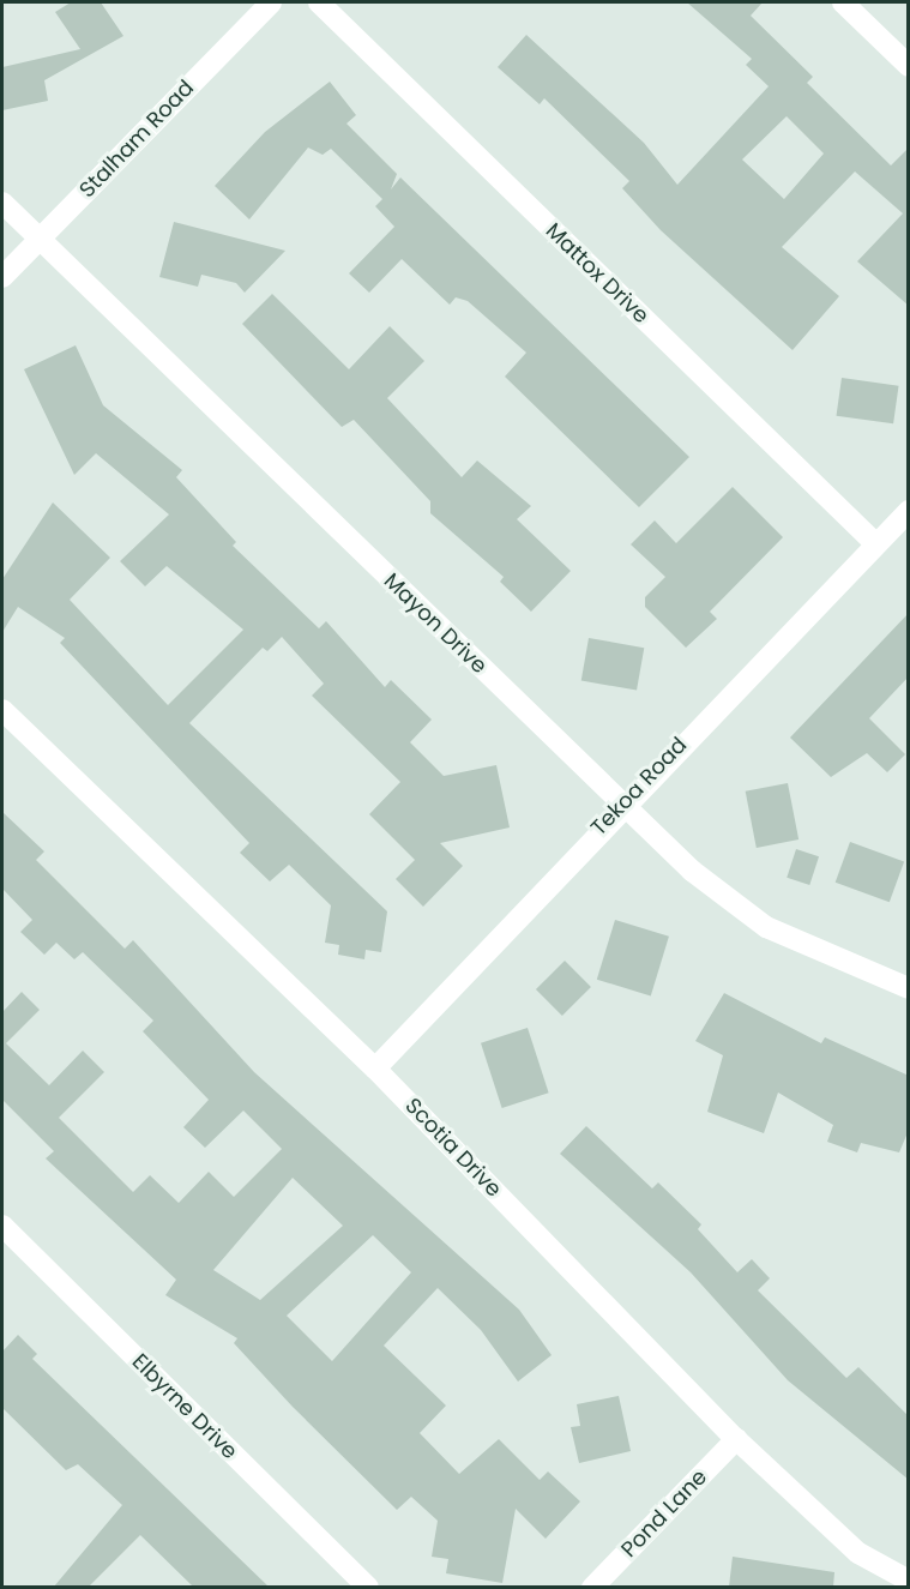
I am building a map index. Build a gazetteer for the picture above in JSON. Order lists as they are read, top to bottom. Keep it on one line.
{"streets":{"street":["Stalham Road","Mattox Drive","Mayon Drive","Tekoa Road","Scotia Drive","Elbyrne Drive","Pond Lane"]},"crossings":[["Stalham Road","Mayon Drive"],["Mattox Drive","Tekoa Road"],["Mayon Drive","Tekoa Road"],["Tekoa Road","Scotia Drive"],["Scotia Drive","Pond Lane"]]}
